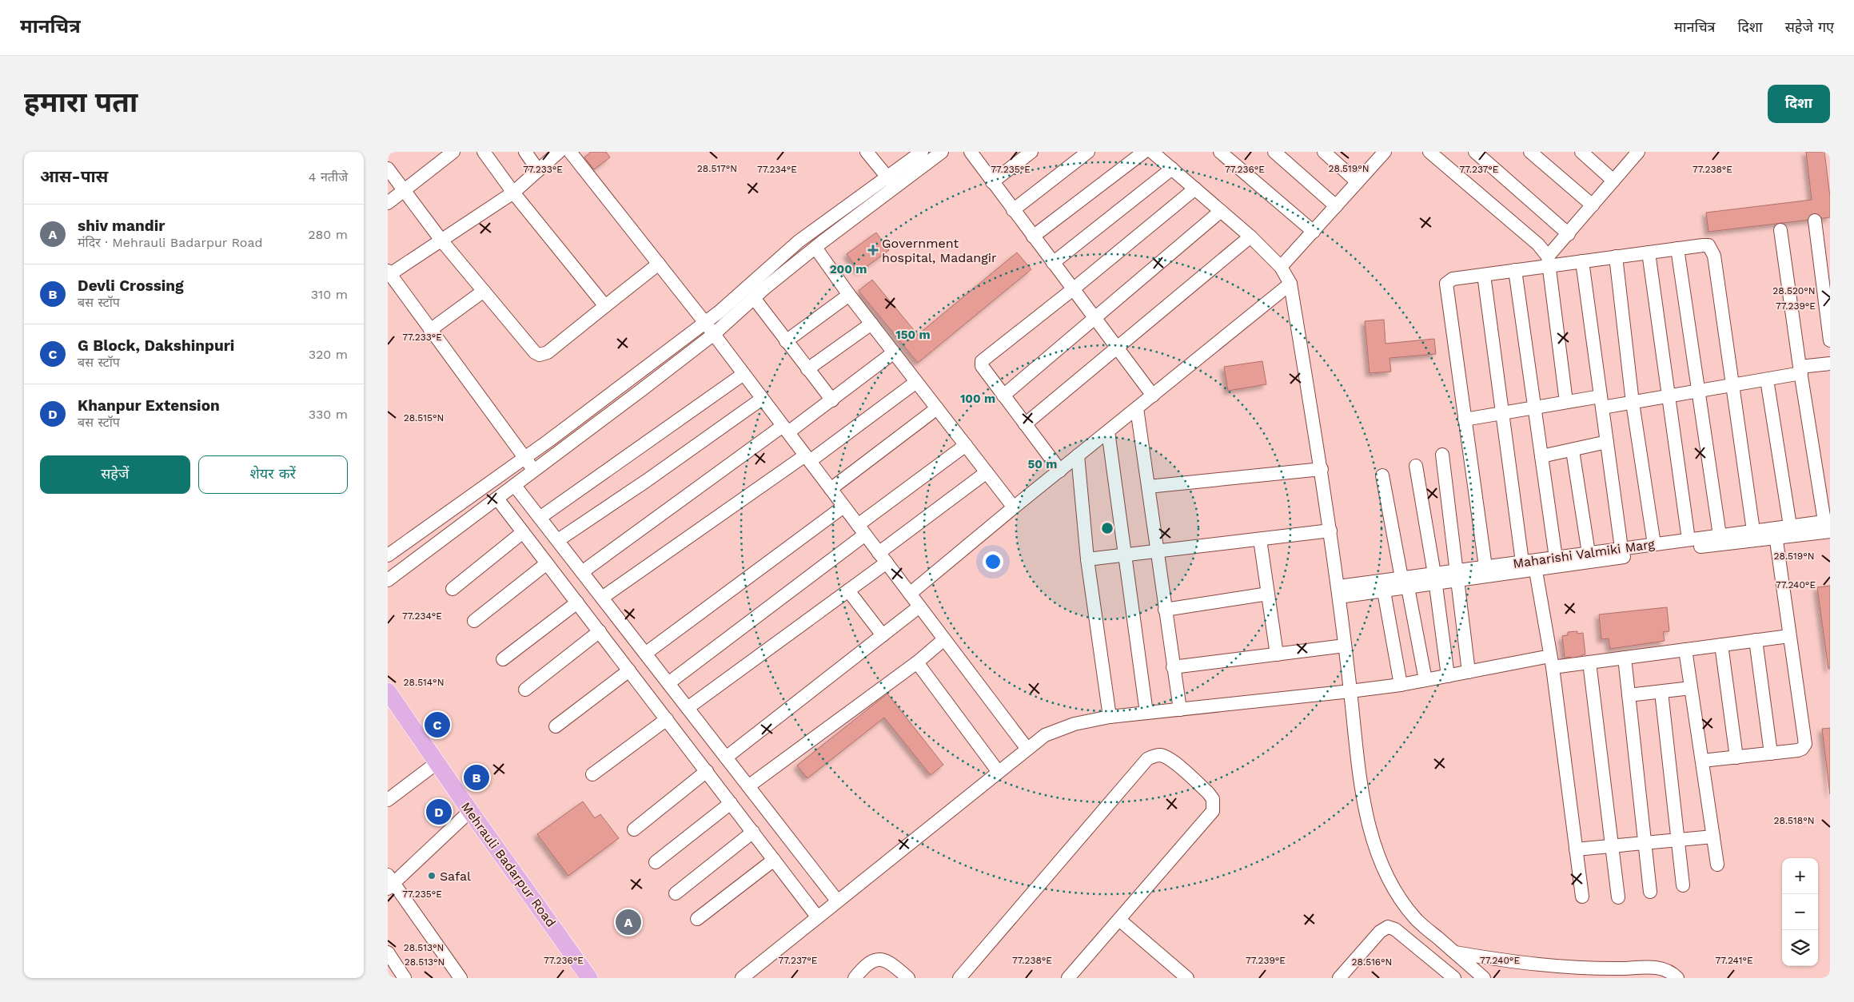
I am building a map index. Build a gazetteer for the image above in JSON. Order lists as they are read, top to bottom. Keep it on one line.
{"streets":{"main road":["Mehrauli Badarpur Road"],"street":["Maharishi Valmiki Marg"]},"places":{"health":["Government hospital, Madangir"],"other":["Safal"]},"page":{"header":"मानचित्र","nav":["मानचित्र","दिशा","सहेजे गए"],"buttons":["दिशा",["सहेजें","शेयर करें"]],"title":"हमारा पता","heading":["आस-पास","4 नतीजे"],"list":[{"mark":"A","name":"shiv mandir","note":"मंदिर · Mehrauli Badarpur Road","value":"280 m"},{"mark":"B","name":"Devli Crossing","note":"बस स्टॉप","value":"310 m"},{"mark":"C","name":"G Block, Dakshinpuri","note":"बस स्टॉप","value":"320 m"},{"mark":"D","name":"Khanpur Extension","note":"बस स्टॉप","value":"330 m"}],"pins":["C","B","D","A"],"map_buttons":["+","−"]},"coordinates":["28.517°N","28.519°N","77.233°E","77.234°E","77.235°E","77.236°E","77.237°E","77.238°E","28.520°N","77.239°E","28.515°N","77.240°E","28.514°N","28.518°N","28.513°N","77.241°E","28.516°N"],"rings":["200 m","150 m","100 m","50 m"]}
